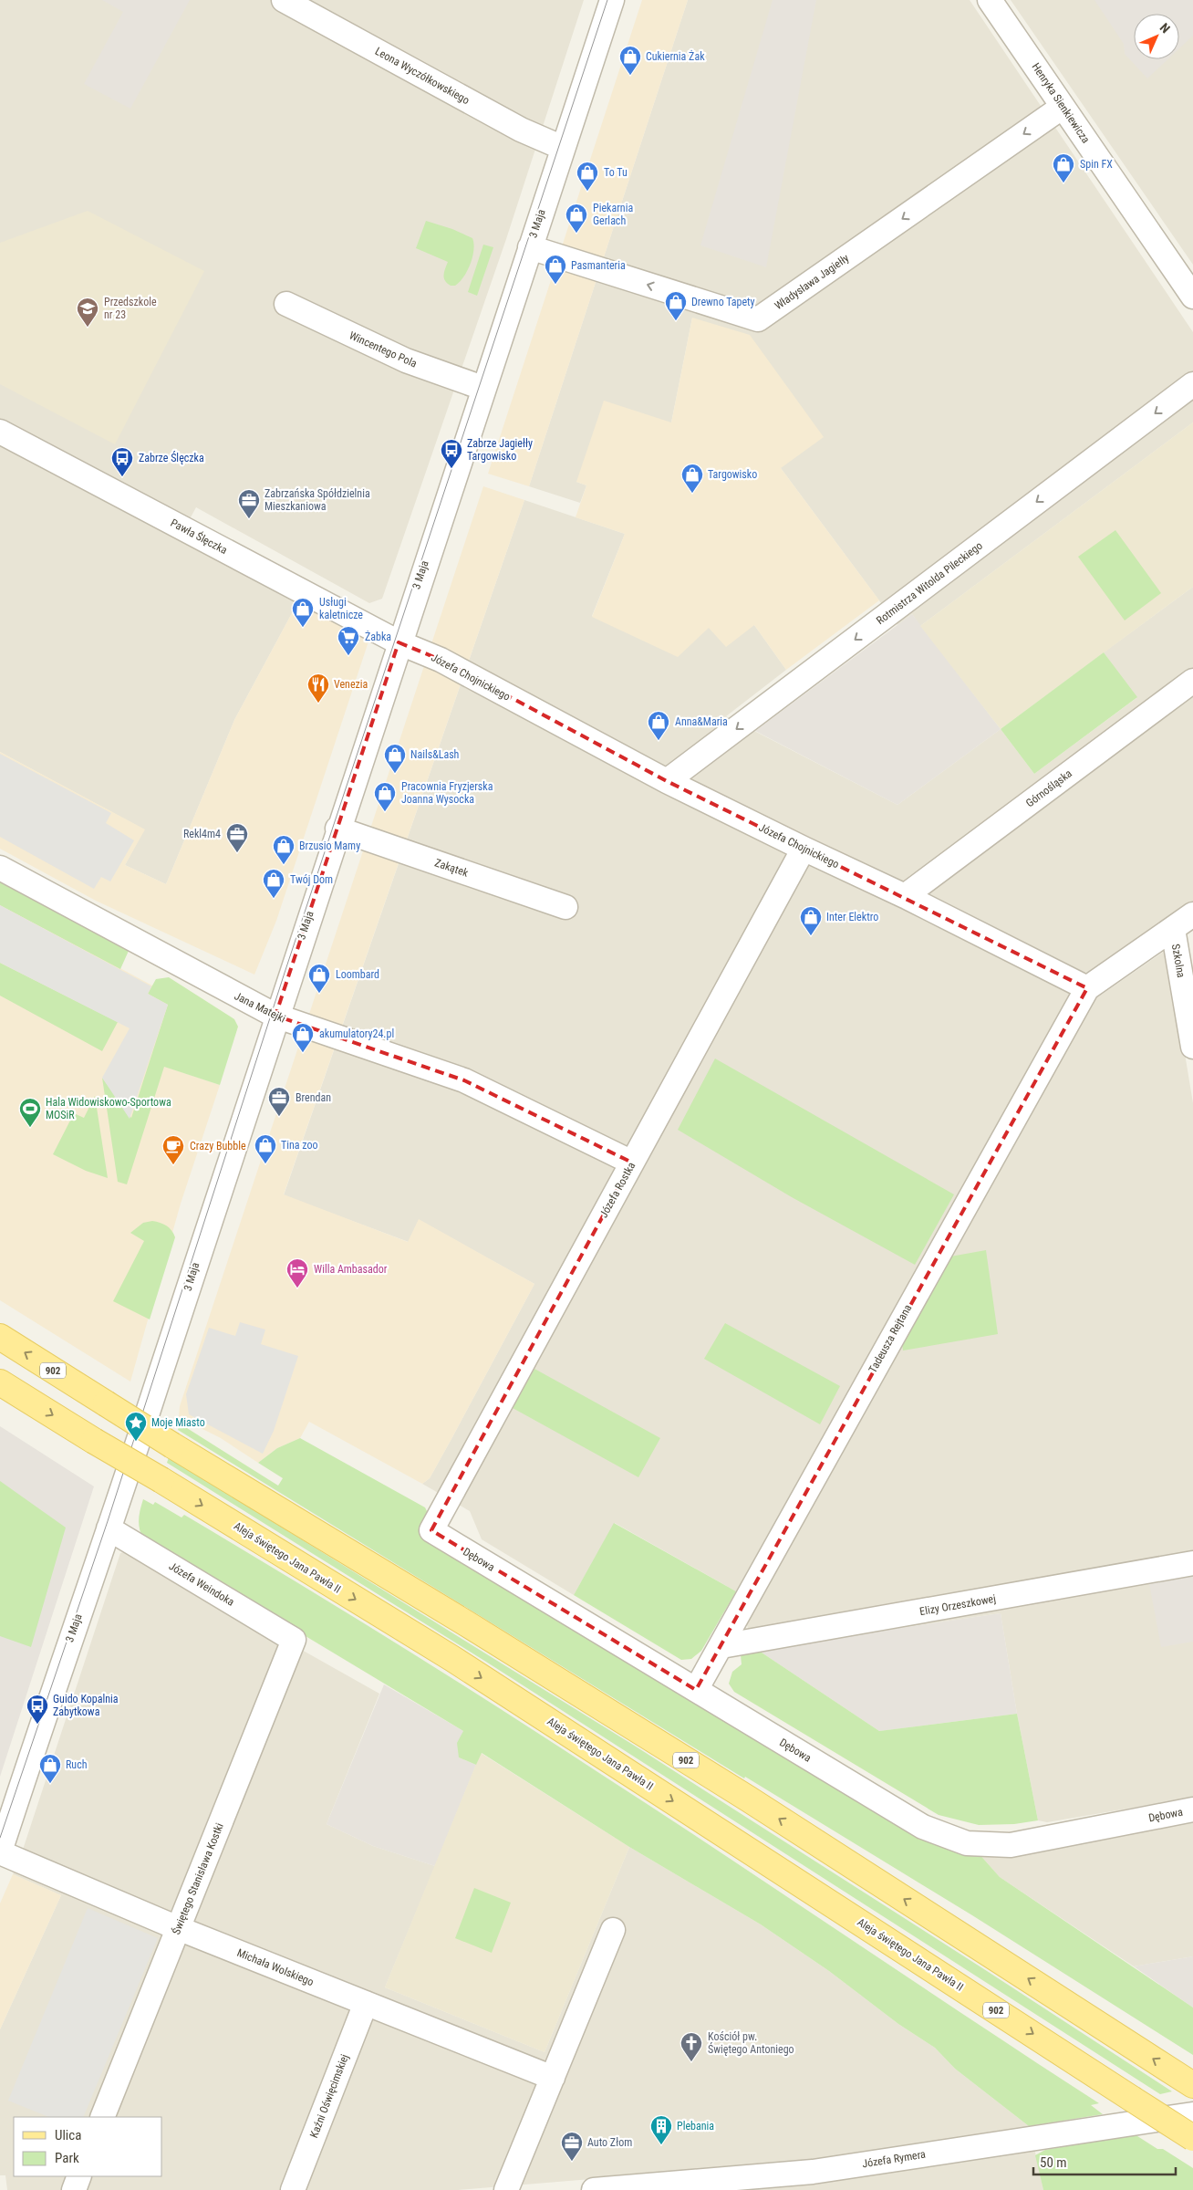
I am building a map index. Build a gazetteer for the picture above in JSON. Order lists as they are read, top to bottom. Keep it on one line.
{"streets":{"main road":["902","Aleja świętego Jana Pawła II"],"street":["Leona Wyczółkowskiego","Henryka Sienkiewicza","3 Maja","Władysława Jagiełły","Wincentego Pola","Pawła Ślęczka","Rotmistrza Witolda Pileckiego","Józefa Chojnickiego","Górnośląska","Zakątek","Szkolna","Jana Matejki","Józefa Rostka","Tadeusza Rejtana","Dębowa","Józefa Weindoka","Elizy Orzeszkowej","Świętego Stanisława Kostki","Michała Wolskiego","Kaźni Oświęcimskiej","Józefa Rymera"]},"crossings":[["Leona Wyczółkowskiego","3 Maja"],["Henryka Sienkiewicza","Władysława Jagiełły"],["3 Maja","Władysława Jagiełły"],["3 Maja","Wincentego Pola"],["3 Maja","Pawła Ślęczka"],["3 Maja","Józefa Chojnickiego"],["3 Maja","Zakątek"],["3 Maja","Jana Matejki"],["3 Maja","Józefa Weindoka"],["3 Maja","Michała Wolskiego"],["Pawła Ślęczka","Józefa Chojnickiego"],["Rotmistrza Witolda Pileckiego","Józefa Chojnickiego"],["Józefa Chojnickiego","Górnośląska"],["Józefa Chojnickiego","Józefa Rostka"],["Józefa Chojnickiego","Tadeusza Rejtana"],["Jana Matejki","Józefa Rostka"],["Józefa Rostka","Dębowa"],["Tadeusza Rejtana","Dębowa"],["Tadeusza Rejtana","Elizy Orzeszkowej"],["Józefa Weindoka","Świętego Stanisława Kostki"],["Świętego Stanisława Kostki","Michała Wolskiego"],["Michała Wolskiego","Kaźni Oświęcimskiej"]],"one_way":["Władysława Jagiełły","Rotmistrza Witolda Pileckiego"],"places":{"shop":["Cukiernia Żak","Spin FX","To Tu","Piekarnia Gerlach","Pasmanteria","Drewno Tapety","Targowisko","Usługi kaletnicze","Anna&Maria","Nails&Lash","Pracownia Fryzjerska Joanna Wysocka","Brzusio Mamy","Twój Dom","Inter Elektro","Loombard","akumulatory24.pl","Tina zoo","Ruch"],"school or university":["Przedszkole nr 23"],"bus stop":["Zabrze Jagiełły Targowisko","Zabrze Ślęczka","Guido Kopalnia Zabytkowa"],"office":["Zabrzańska Spółdzielnia Mieszkaniowa","Rekl4m4","Brendan","Auto Złom"],"supermarket":["Żabka"],"restaurant":["Venezia"],"sports":["Hala Widowiskowo-Sportowa MOSiR"],"cafe":["Crazy Bubble"],"hotel":["Willa Ambasador"],"place":["Moje Miasto"],"church":["Kościół pw. Świętego Antoniego"],"building":["Plebania"]},"legend":["Ulica","Park"],"scale_bar":"50 m","north":"top right"}
